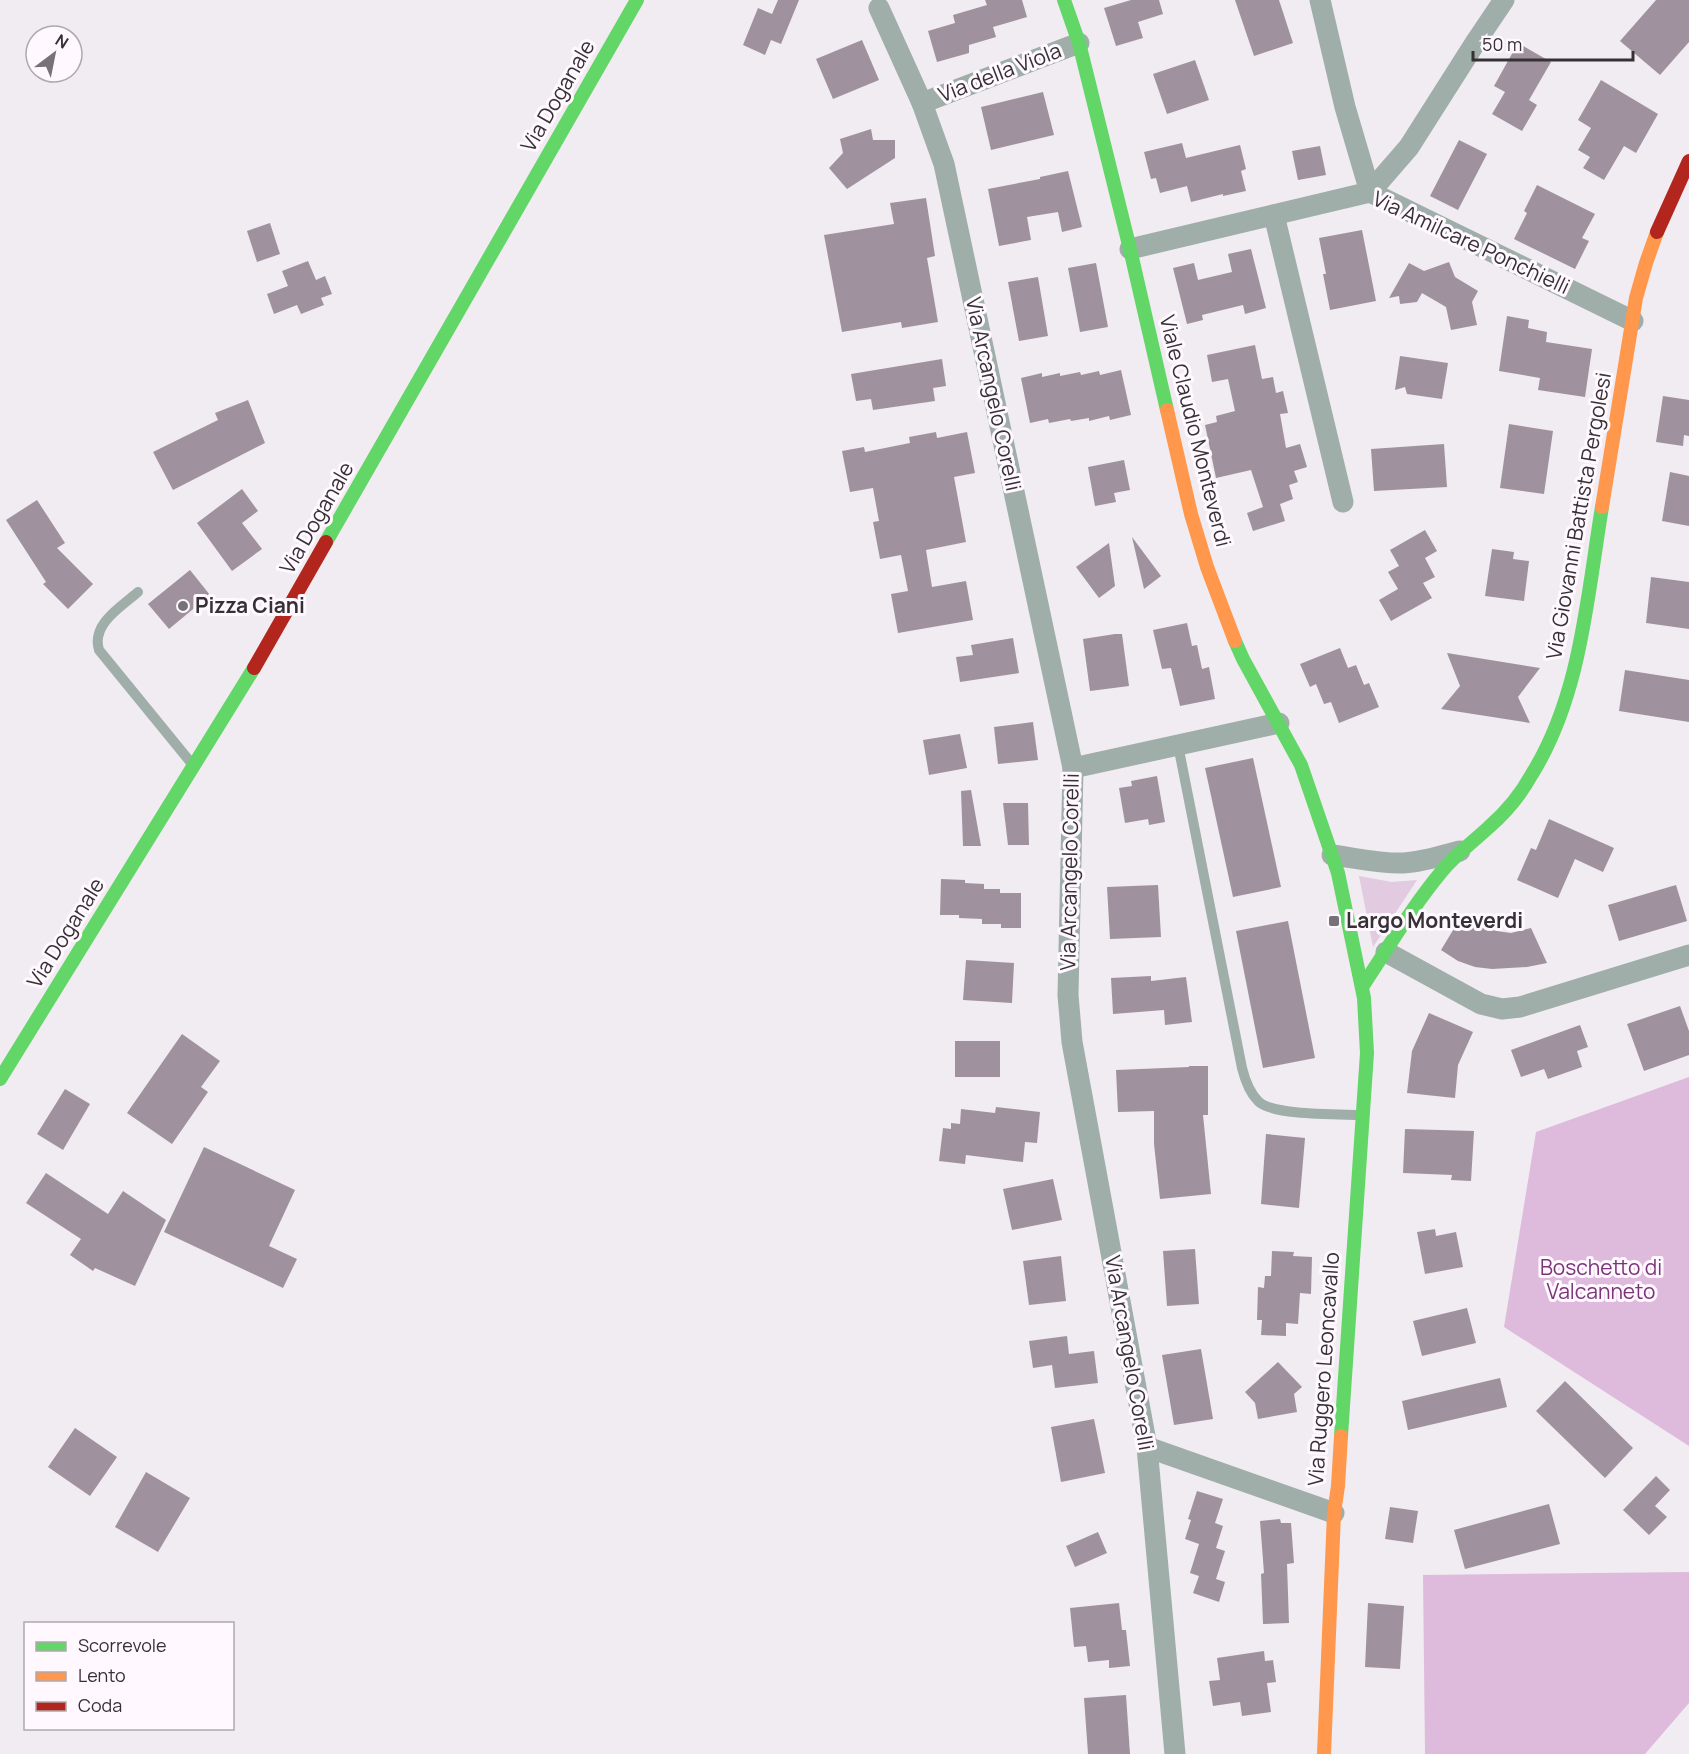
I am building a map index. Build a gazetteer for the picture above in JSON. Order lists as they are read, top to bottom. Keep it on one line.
{"streets":{"street":["Via della Viola","Via Doganale","Via Amilcare Ponchielli","Via Arcangelo Corelli","Viale Claudio Monteverdi","Via Giovanni Battista Pergolesi","Via Ruggero Leoncavallo"]},"crossings":[["Via della Viola","Via Arcangelo Corelli"],["Via della Viola","Viale Claudio Monteverdi"],["Via Amilcare Ponchielli","Viale Claudio Monteverdi"],["Via Amilcare Ponchielli","Via Giovanni Battista Pergolesi"],["Viale Claudio Monteverdi","Via Giovanni Battista Pergolesi"],["Viale Claudio Monteverdi","Via Ruggero Leoncavallo"],["Via Giovanni Battista Pergolesi","Via Ruggero Leoncavallo"]],"parks":["Boschetto di Valcanneto"],"places":{"other":["Pizza Ciani"],"transit":["Largo Monteverdi"]},"legend":["Scorrevole","Lento","Coda"],"scale_bar":"50 m","north":"top right"}
